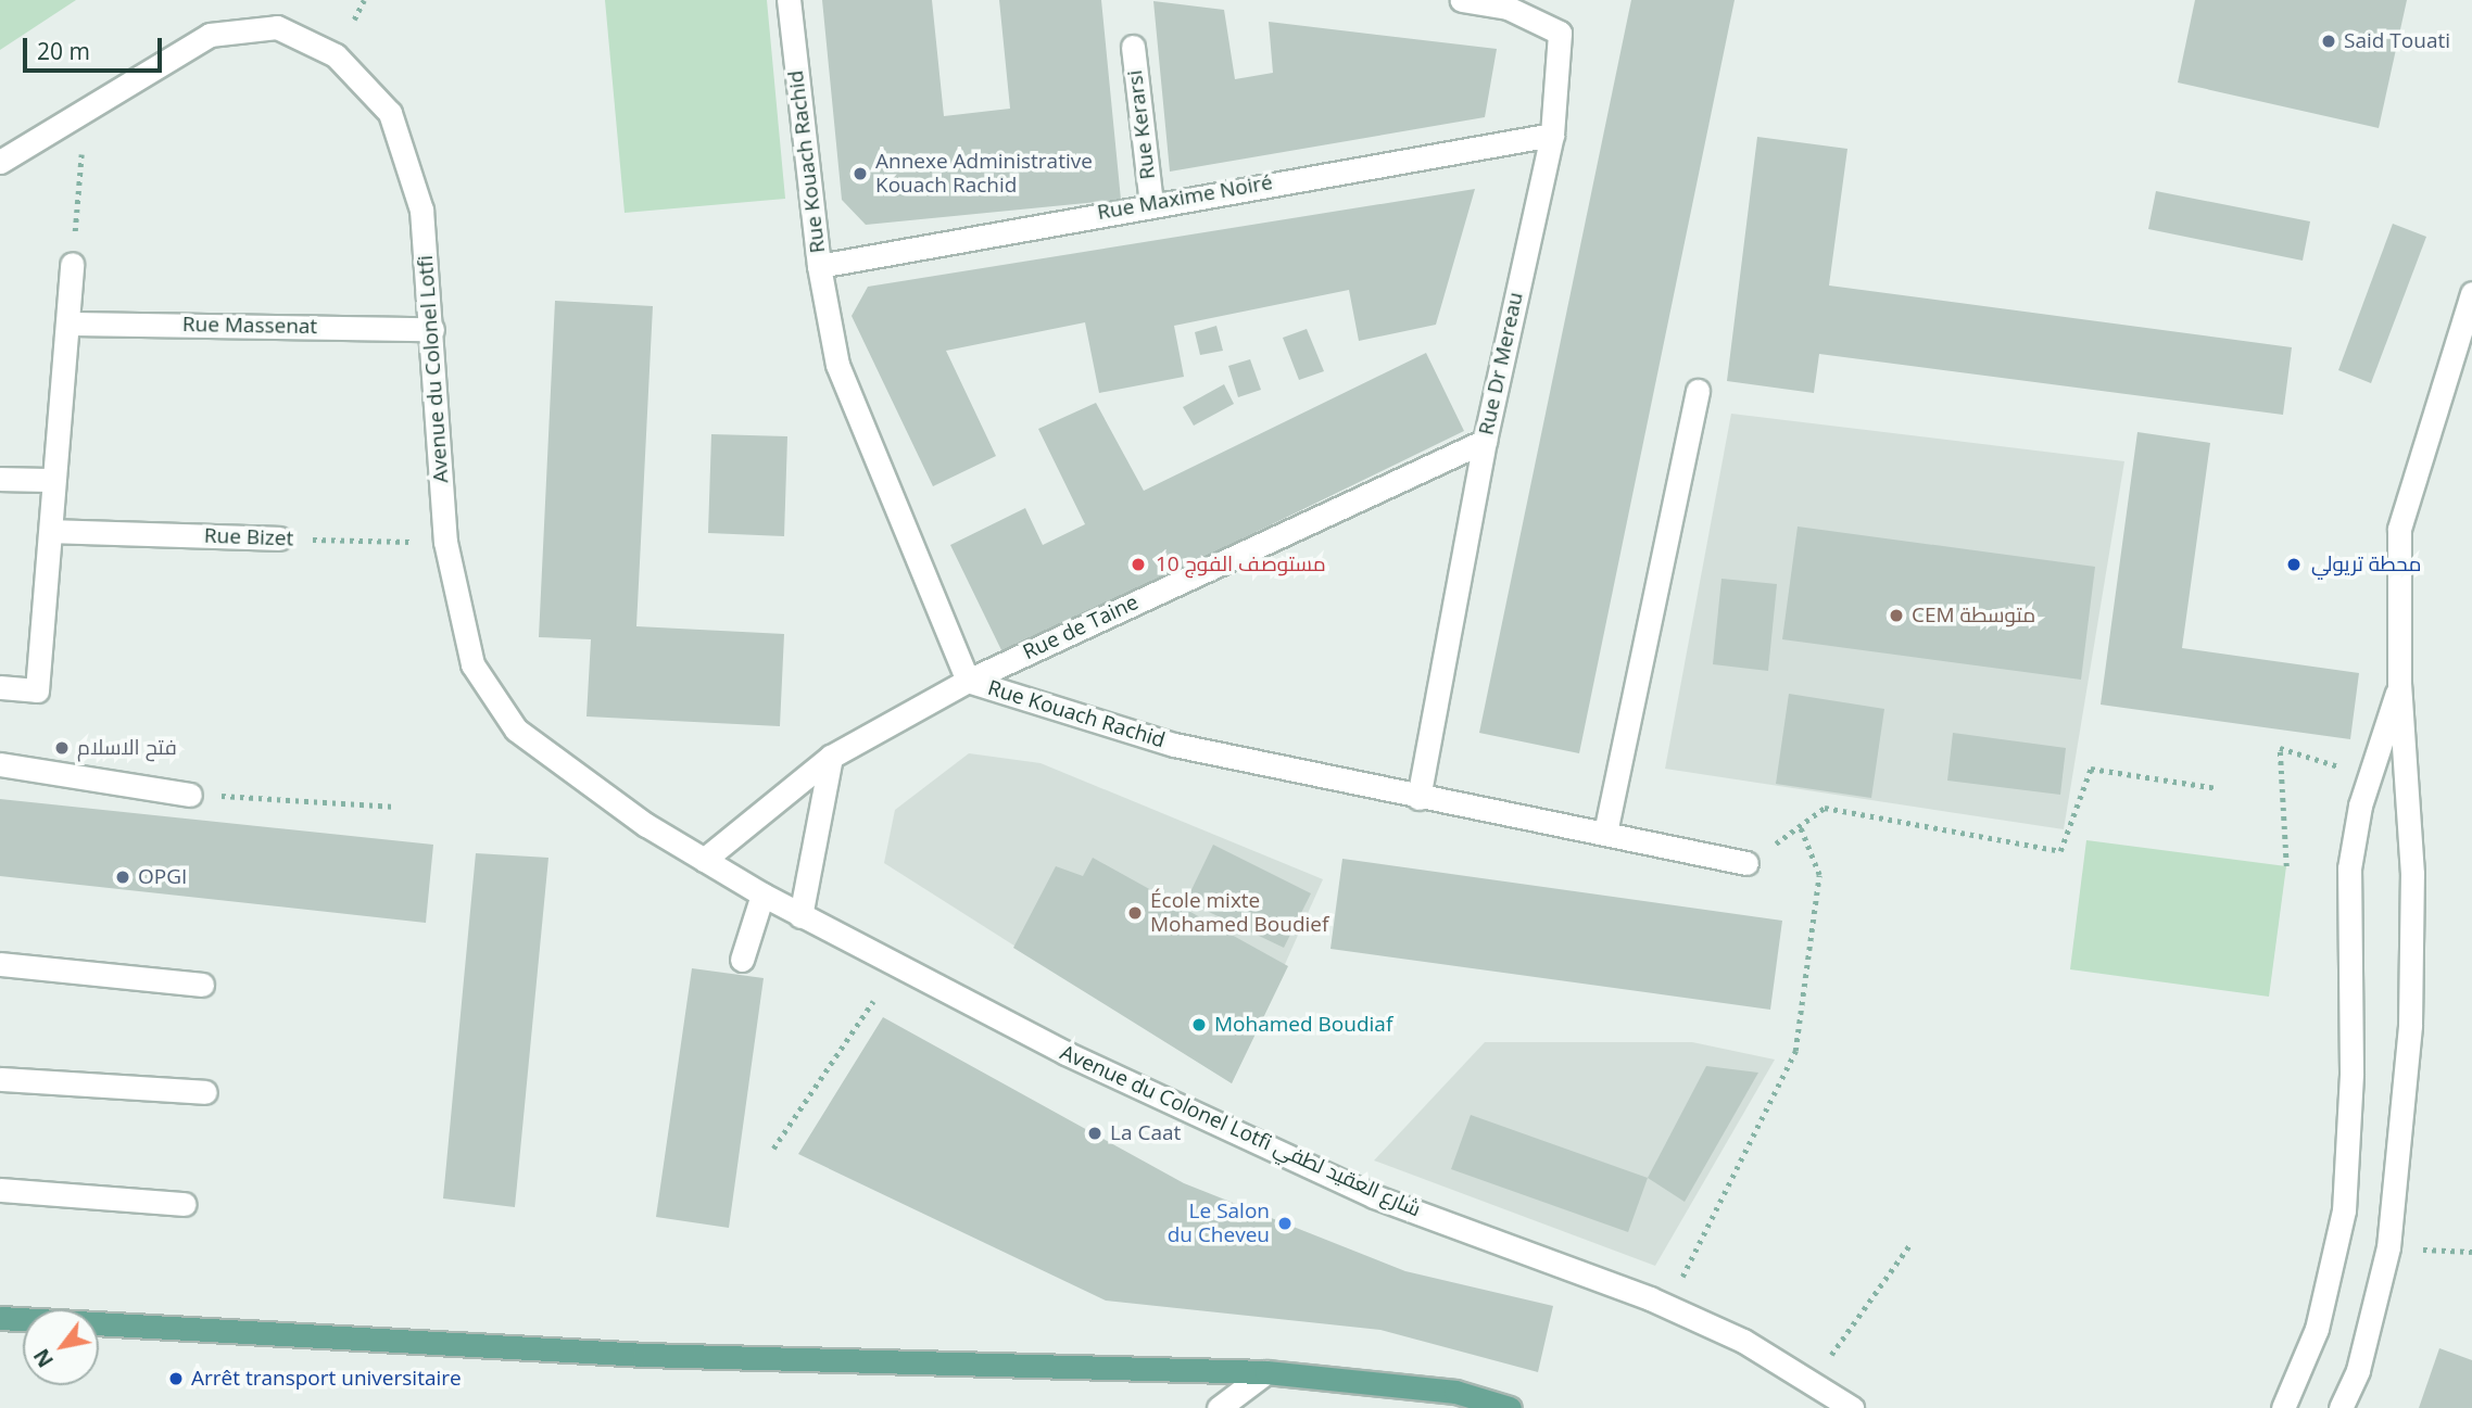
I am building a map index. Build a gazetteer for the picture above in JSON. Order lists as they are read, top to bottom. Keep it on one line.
{"streets":{"street":["Rue Kerarsi","Rue Kouach Rachid","Rue Maxime Noiré","Rue Massenat","Rue Dr Mereau","Avenue du Colonel Lotfi","Rue Bizet","Rue de Taine","Avenue du Colonel Lotfi شارع العقيد لطفي"]},"crossings":[["Rue Kerarsi","Rue Maxime Noiré"],["Rue Kouach Rachid","Rue Maxime Noiré"],["Rue Kouach Rachid","Rue Dr Mereau"],["Rue Kouach Rachid","Rue de Taine"],["Rue Maxime Noiré","Rue Dr Mereau"],["Rue Massenat","Avenue du Colonel Lotfi"],["Rue Dr Mereau","Rue de Taine"],["Avenue du Colonel Lotfi","Rue Bizet"],["Avenue du Colonel Lotfi","Rue de Taine"],["Avenue du Colonel Lotfi","Avenue du Colonel Lotfi شارع العقيد لطفي"]],"places":["Said Touati","Annexe Administrative Kouach Rachid","مستوصف الفوج 10","محطة تريولي","CEM متوسطة","فتح الاسلام","OPGI","École mixte Mohamed Boudief","Mohamed Boudiaf","La Caat","Le Salon du Cheveu","Arrêt transport universitaire"],"scale_bar":"20 m","north":"bottom left"}
